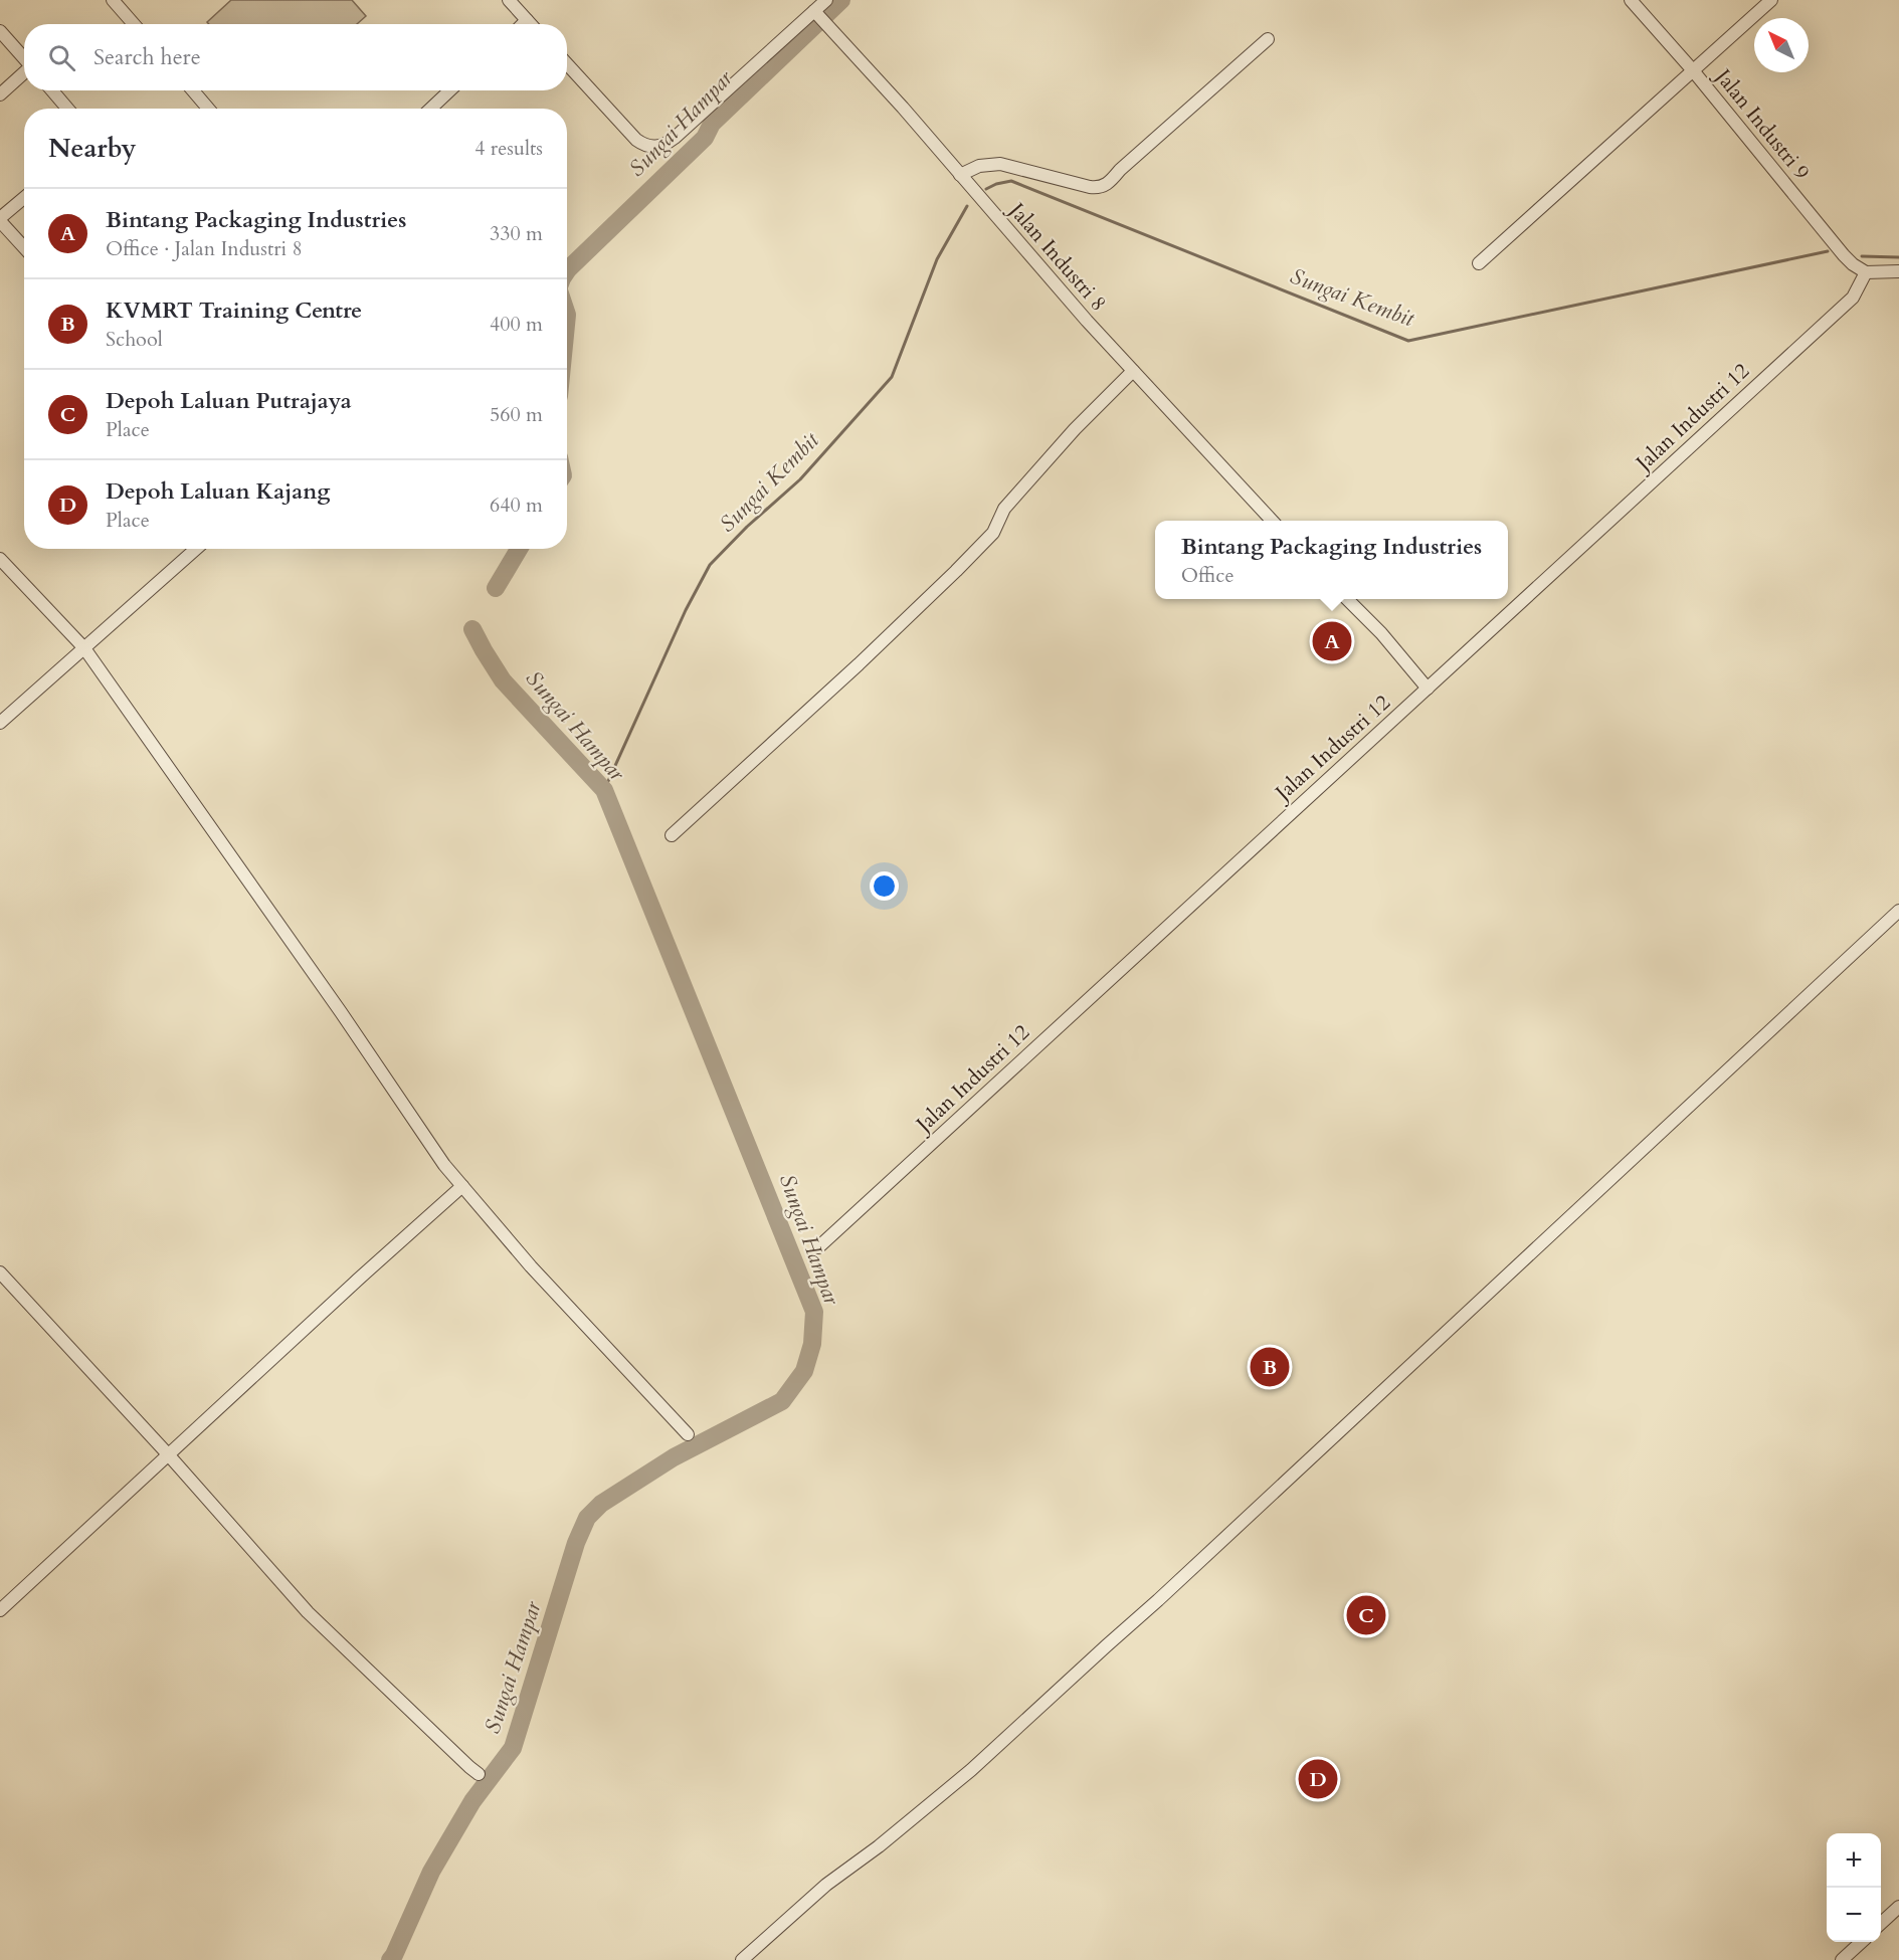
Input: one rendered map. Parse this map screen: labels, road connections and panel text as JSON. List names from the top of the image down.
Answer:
{
  "streets": {
    "street": ["Jalan Industri 9", "Jalan Industri 8", "Jalan Industri 12"]
  },
  "crossings": [
    ["Jalan Industri 9", "Jalan Industri 12"]
  ],
  "water": ["Sungai Hampar", "Sungai Kembit"],
  "north": "top left",
  "page": {
    "search": "Search here",
    "heading": ["Nearby", "4 results"],
    "list": [
      {
        "mark": "A",
        "name": "Bintang Packaging Industries",
        "note": "Office · Jalan Industri 8",
        "value": "330 m"
      },
      {
        "mark": "B",
        "name": "KVMRT Training Centre",
        "note": "School",
        "value": "400 m"
      },
      {
        "mark": "C",
        "name": "Depoh Laluan Putrajaya",
        "note": "Place",
        "value": "560 m"
      },
      {
        "mark": "D",
        "name": "Depoh Laluan Kajang",
        "note": "Place",
        "value": "640 m"
      }
    ],
    "popup": ["Bintang Packaging Industries", "Office"],
    "pins": [
      "A",
      "B",
      "C",
      "D"
    ],
    "map_buttons": ["+", "−"]
  }
}
